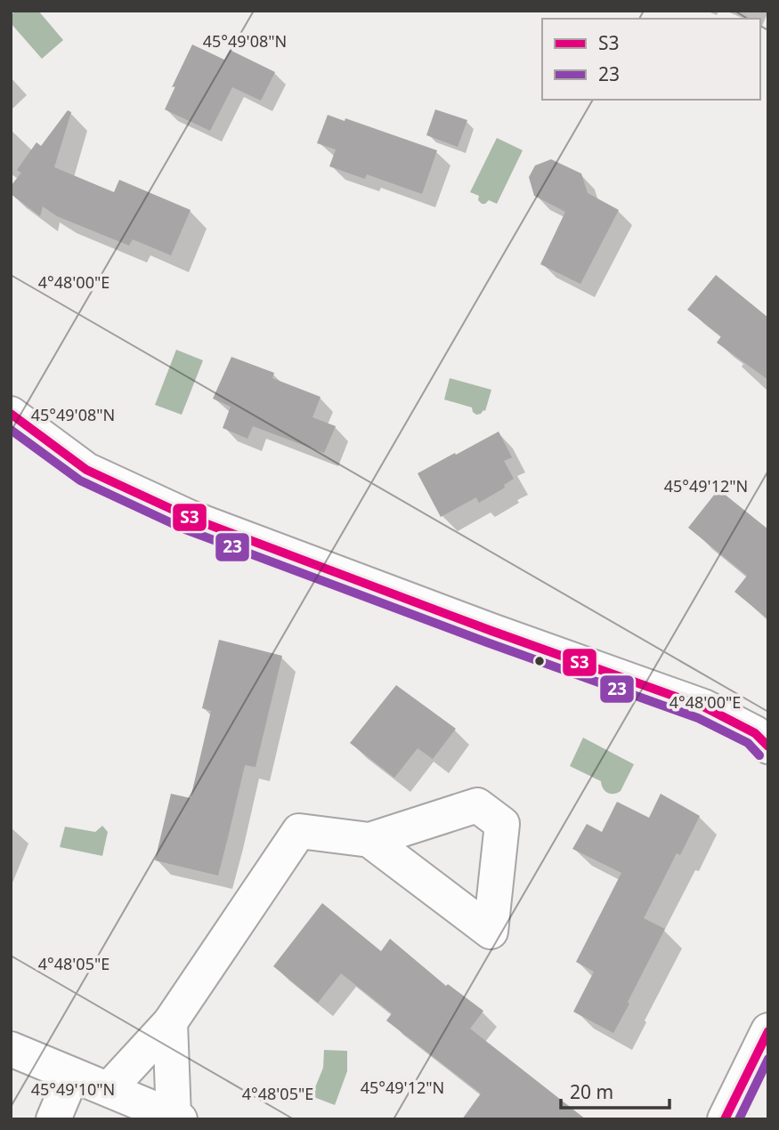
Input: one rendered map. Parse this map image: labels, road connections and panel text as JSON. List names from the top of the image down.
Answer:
{
  "lines": ["transit line S3", "transit line 23"],
  "legend": ["S3", "23"],
  "scale_bar": "20 m",
  "coordinates": [
    "45°49'08\"N",
    "4°48'00\"E",
    "45°49'12\"N",
    "4°48'05\"E",
    "45°49'10\"N"
  ]
}
